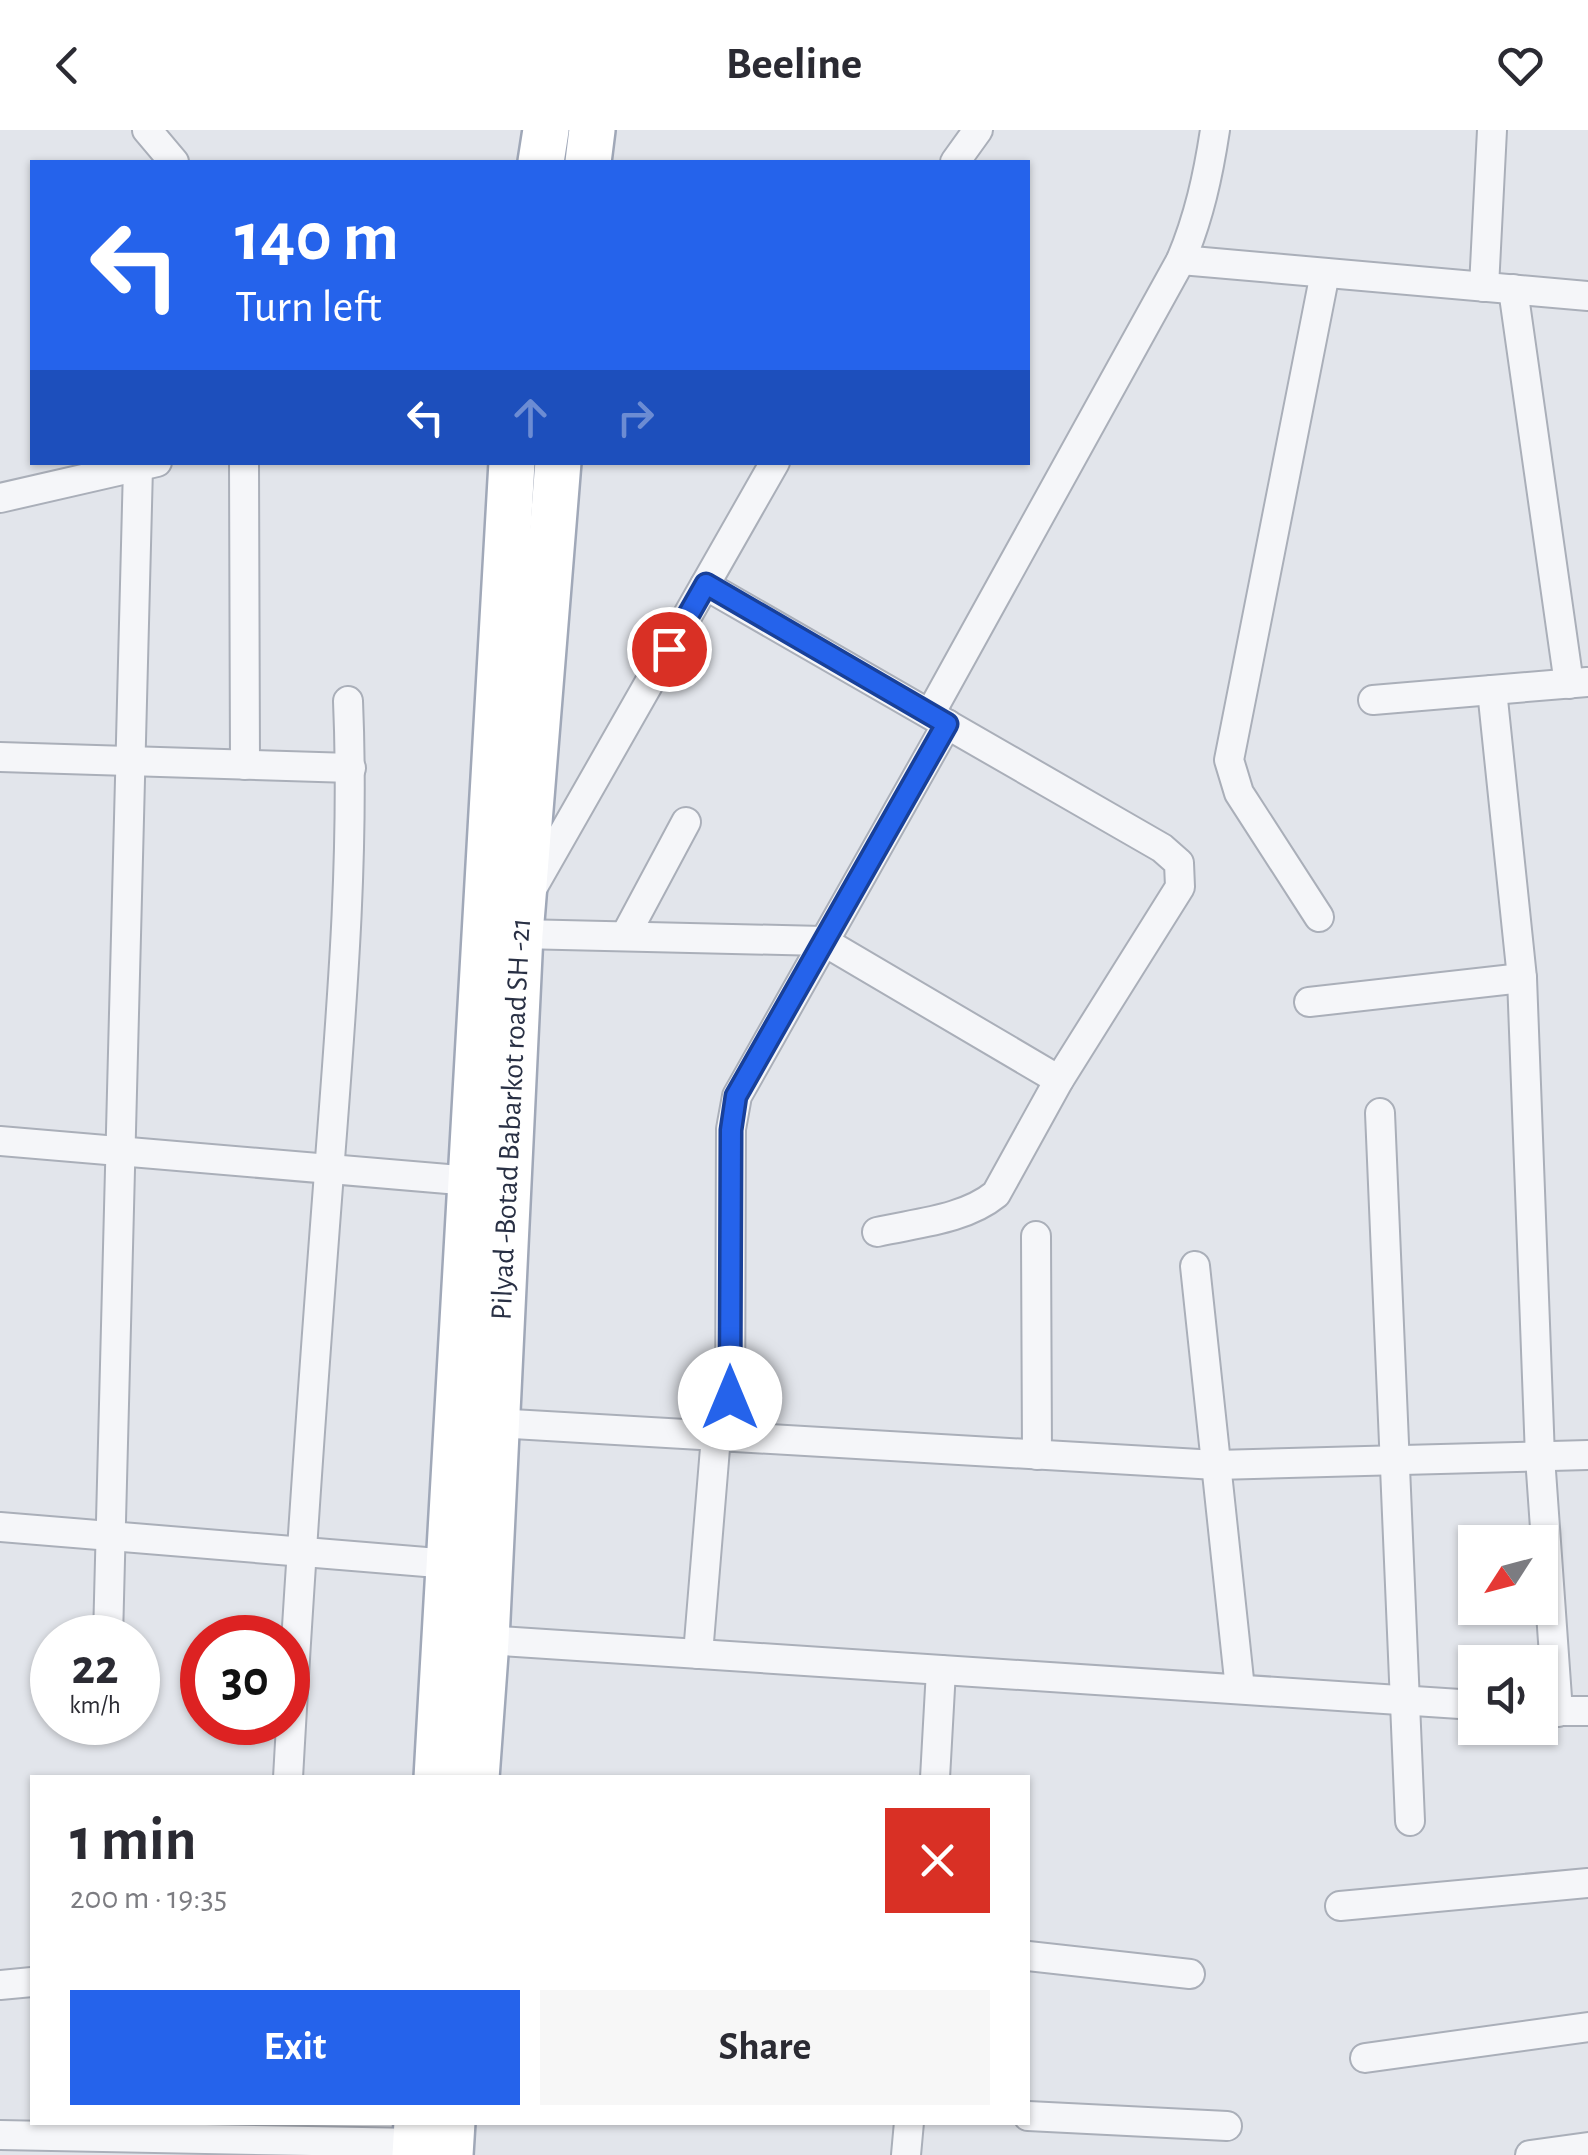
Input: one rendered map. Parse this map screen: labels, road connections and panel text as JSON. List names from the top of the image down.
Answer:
{
  "streets": {
    "main road": ["Pilyad -Botad Babarkot road SH -21"]
  },
  "north": "bottom left",
  "page": {
    "header": "Beeline",
    "turn": ["140 m", "Turn left"],
    "speed": "22 km/h",
    "limit": "30",
    "heading": ["1 min", "200 m · 19:35"],
    "buttons": ["Exit", "Share"]
  }
}
